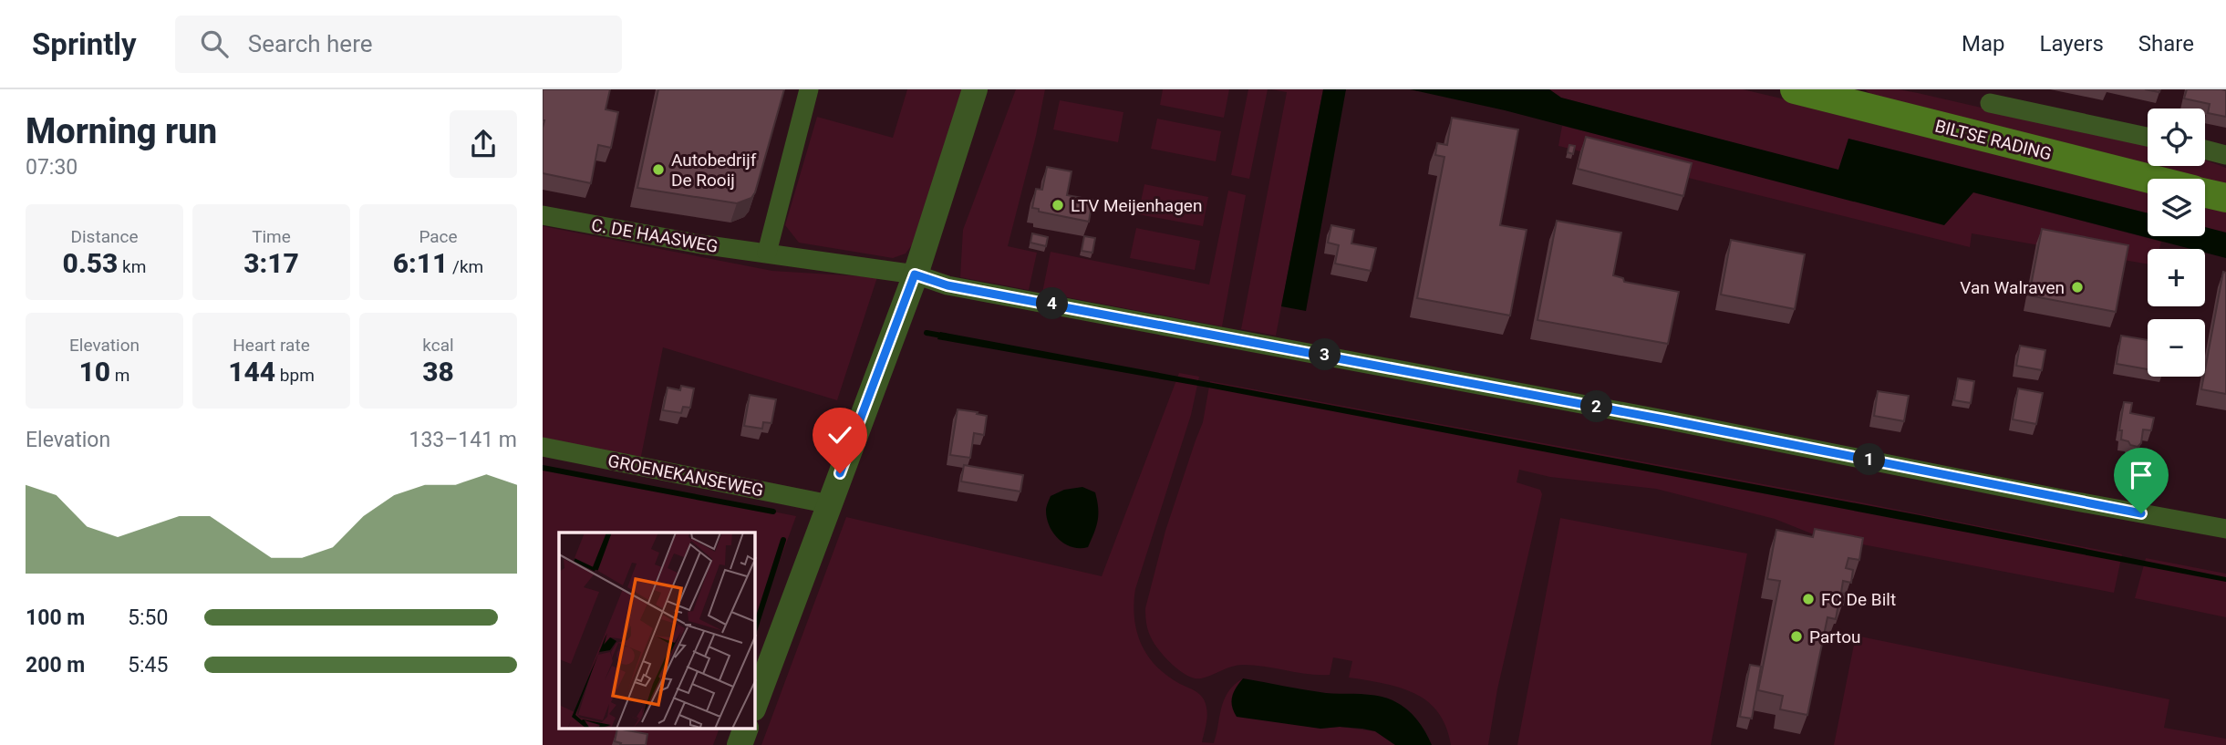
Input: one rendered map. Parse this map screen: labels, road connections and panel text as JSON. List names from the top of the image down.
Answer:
{
  "streets": {
    "main road": ["BILTSE RADING"],
    "street": ["C. DE HAASWEG", "GROENEKANSEWEG"]
  },
  "places": [
    "Autobedrijf De Rooij",
    "LTV Meijenhagen",
    "Van Walraven",
    "FC De Bilt",
    "Partou"
  ],
  "page": {
    "header": "Sprintly",
    "search": "Search here",
    "nav": ["Map", "Layers", "Share"],
    "heading": ["Morning run", "07:30"],
    "map_buttons": ["+", "−"],
    "stats": [
      ["Distance", "0.53 km"],
      ["Time", "3:17"],
      ["Pace", "6:11 /km"],
      ["Elevation", "10 m"],
      ["Heart rate", "144 bpm"],
      ["kcal", "38"]
    ],
    "pins": [
      "4",
      "3",
      "2",
      "1"
    ],
    "chart": ["Elevation", "133–141 m"],
    "list": [
      {
        "name": "100 m",
        "note": "5:50"
      },
      {
        "name": "200 m",
        "note": "5:45"
      }
    ]
  }
}
